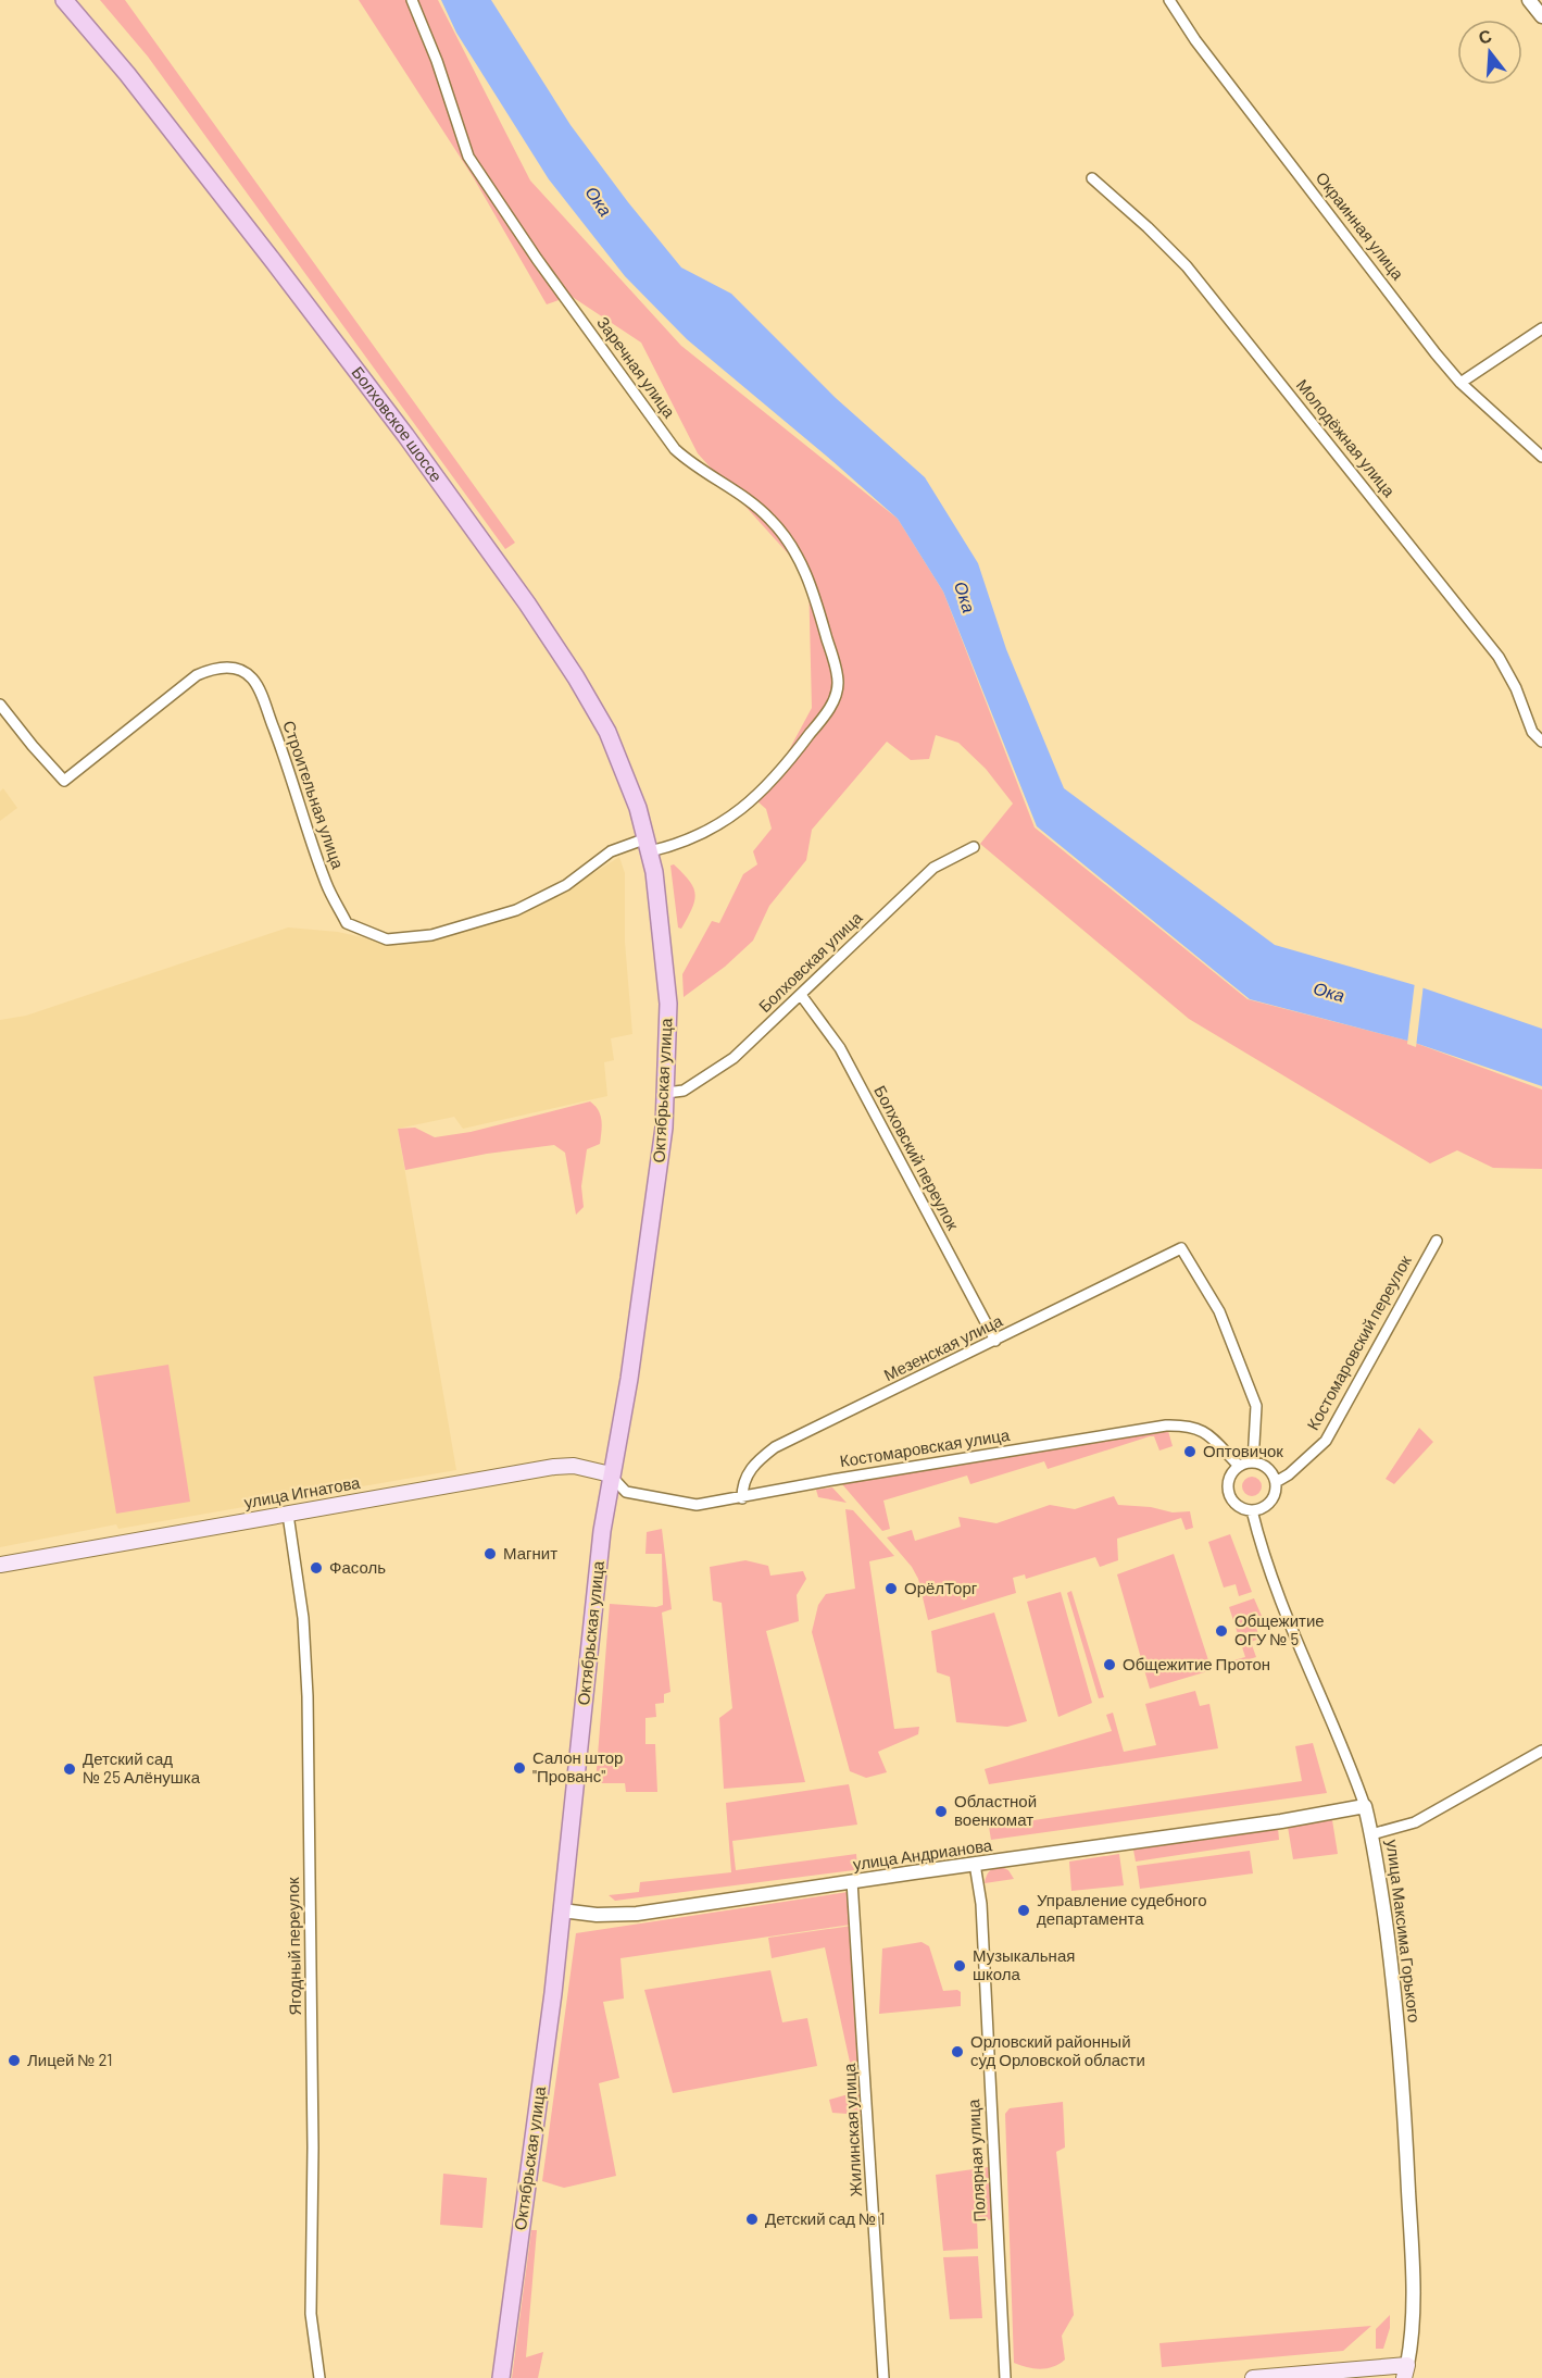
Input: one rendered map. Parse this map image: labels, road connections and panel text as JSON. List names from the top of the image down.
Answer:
{
  "streets": {
    "main road": ["Болховское шоссе", "Октябрьская улица", "улица Игнатова"],
    "street": [
      "Окраинная улица",
      "Заречная улица",
      "Молодёжная улица",
      "Строительная улица",
      "Болховская улица",
      "Болховский переулок",
      "Костомаровский переулок",
      "Мезенская улица",
      "Костомаровская улица",
      "улица Андрианова",
      "улица Максима Горького",
      "Ягодный переулок",
      "Жилинская улица",
      "Полярная улица"
    ]
  },
  "crossings": [
    ["Заречная улица", "Болховское шоссе"],
    ["Заречная улица", "Строительная улица"],
    ["Болховское шоссе", "Строительная улица"],
    ["Болховское шоссе", "Октябрьская улица"],
    ["Болховская улица", "Октябрьская улица"],
    ["Болховская улица", "Болховский переулок"],
    ["Октябрьская улица", "Костомаровская улица"],
    ["Октябрьская улица", "улица Игнатова"],
    ["Октябрьская улица", "улица Андрианова"],
    ["Болховский переулок", "Мезенская улица"],
    ["Костомаровский переулок", "Мезенская улица"],
    ["Костомаровский переулок", "Костомаровская улица"],
    ["Костомаровский переулок", "улица Максима Горького"],
    ["Мезенская улица", "Костомаровская улица"],
    ["Мезенская улица", "улица Максима Горького"],
    ["Костомаровская улица", "улица Игнатова"],
    ["Костомаровская улица", "улица Максима Горького"],
    ["улица Игнатова", "Ягодный переулок"],
    ["улица Андрианова", "улица Максима Горького"],
    ["улица Андрианова", "Жилинская улица"],
    ["улица Андрианова", "Полярная улица"]
  ],
  "water": ["Ока"],
  "places": [
    "Оптовичок",
    "Магнит",
    "Фасоль",
    "ОрёлТорг",
    "Общежитие ОГУ № 5",
    "Общежитие Протон",
    "Салон штор \"Прованс\"",
    "Детский сад № 25 Алёнушка",
    "Областной военкомат",
    "Управление судебного департамента",
    "Музыкальная школа",
    "Орловский районный суд Орловской области",
    "Лицей № 21",
    "Детский сад № 1"
  ],
  "north": "top"
}
